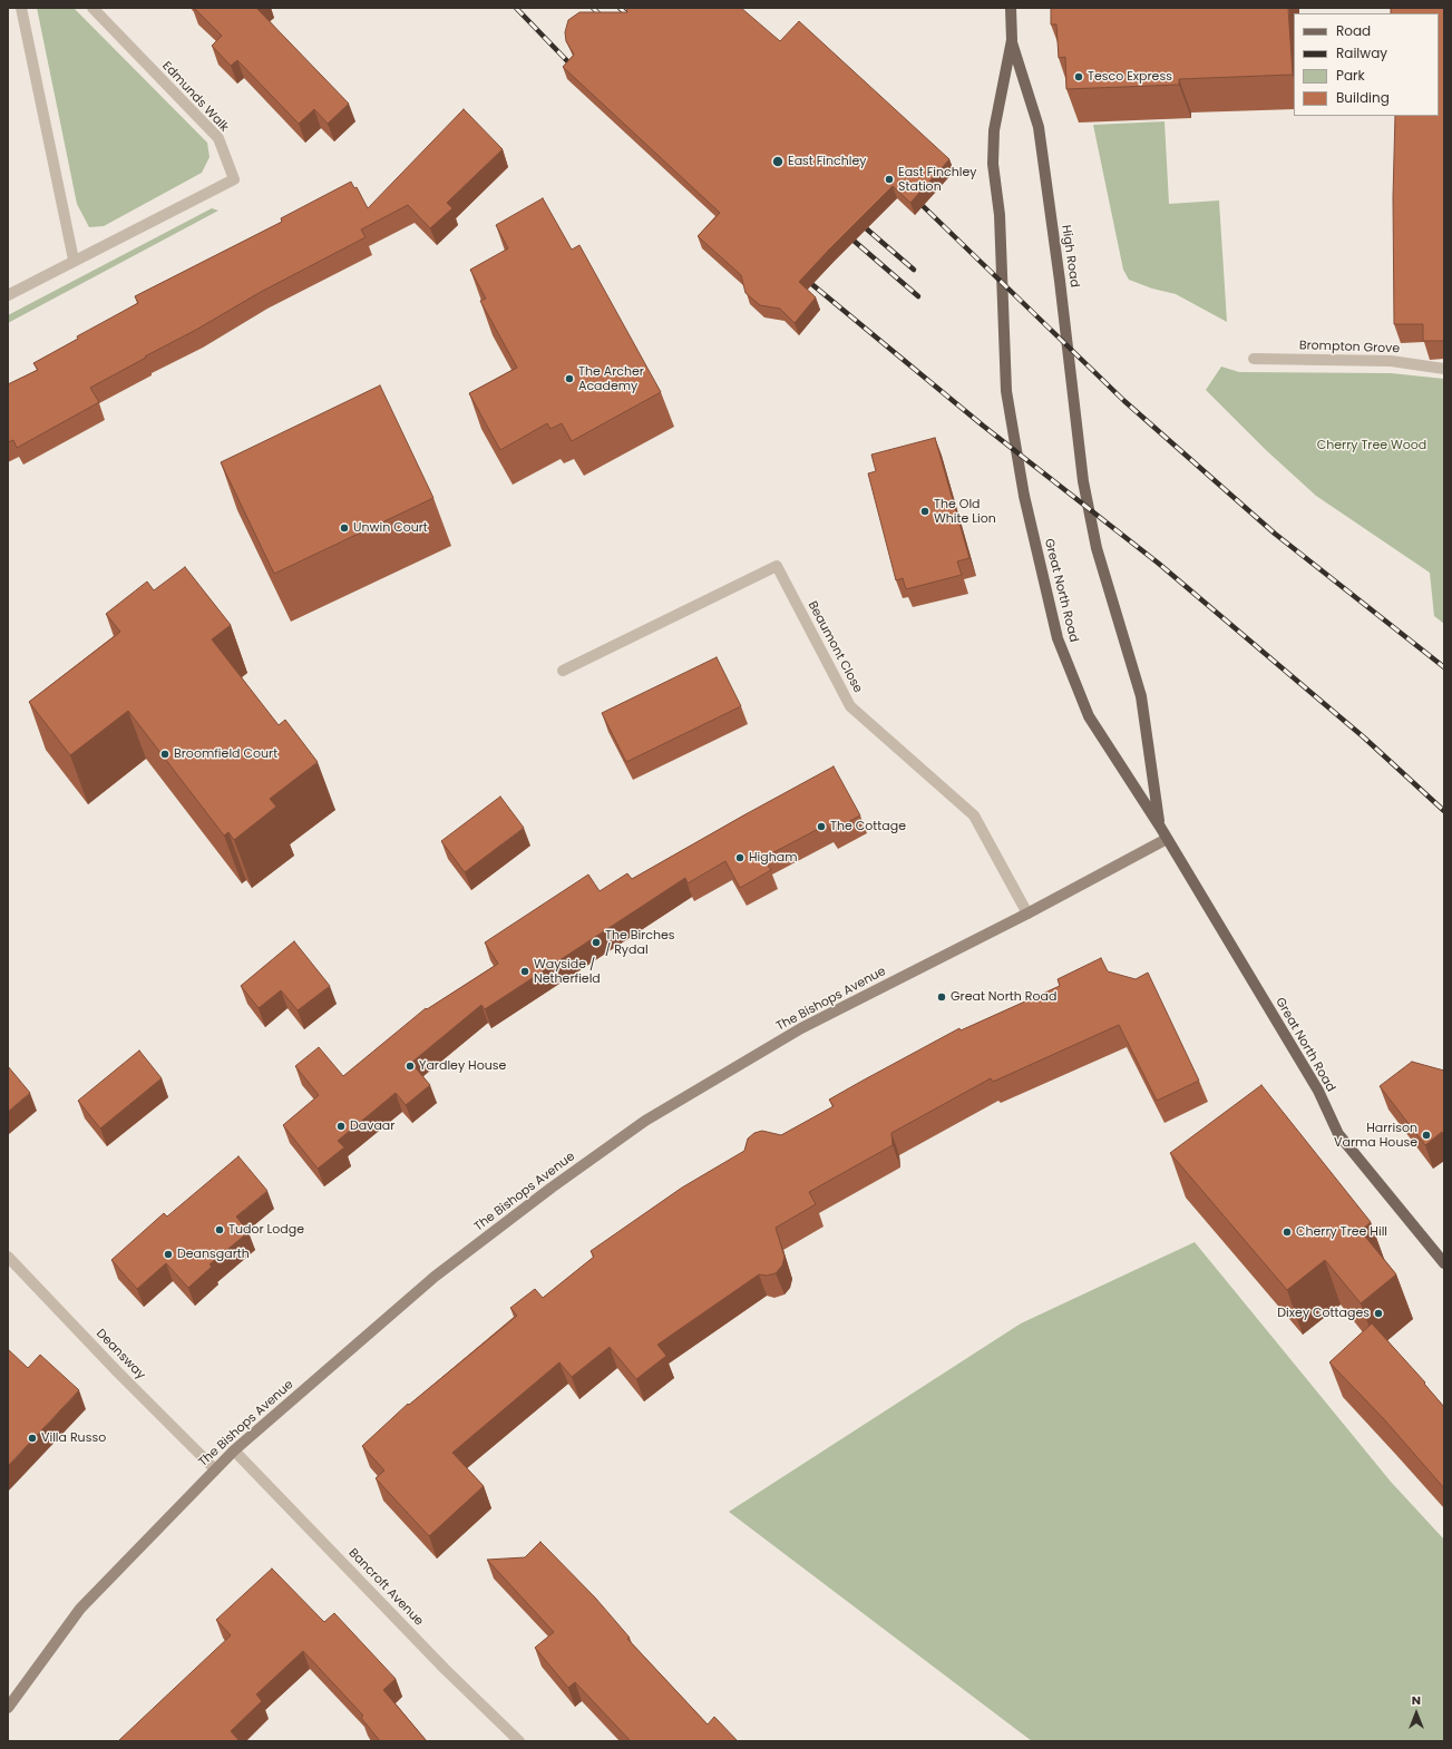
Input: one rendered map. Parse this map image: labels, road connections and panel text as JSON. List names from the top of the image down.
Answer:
{
  "streets": {
    "main road": ["High Road", "Great North Road"],
    "street": [
      "Edmunds Walk",
      "Brompton Grove",
      "Beaumont Close",
      "The Bishops Avenue",
      "Deansway",
      "Bancroft Avenue"
    ]
  },
  "crossings": [
    ["High Road", "Great North Road"],
    ["Great North Road", "The Bishops Avenue"],
    ["Beaumont Close", "The Bishops Avenue"],
    ["The Bishops Avenue", "Deansway"],
    ["The Bishops Avenue", "Bancroft Avenue"]
  ],
  "parks": ["Cherry Tree Wood"],
  "places": [
    "Tesco Express",
    "East Finchley",
    "East Finchley Station",
    "The Archer Academy",
    "The Old White Lion",
    "Unwin Court",
    "Broomfield Court",
    "The Cottage",
    "Higham",
    "The Birches / Rydal",
    "Wayside / Netherfield",
    "Great North Road",
    "Yardley House",
    "Davaar",
    "Harrison Varma House",
    "Tudor Lodge",
    "Cherry Tree Hill",
    "Deansgarth",
    "Dixey Cottages",
    "Villa Russo"
  ],
  "legend": [
    "Road",
    "Railway",
    "Park",
    "Building"
  ],
  "north": "top"
}
